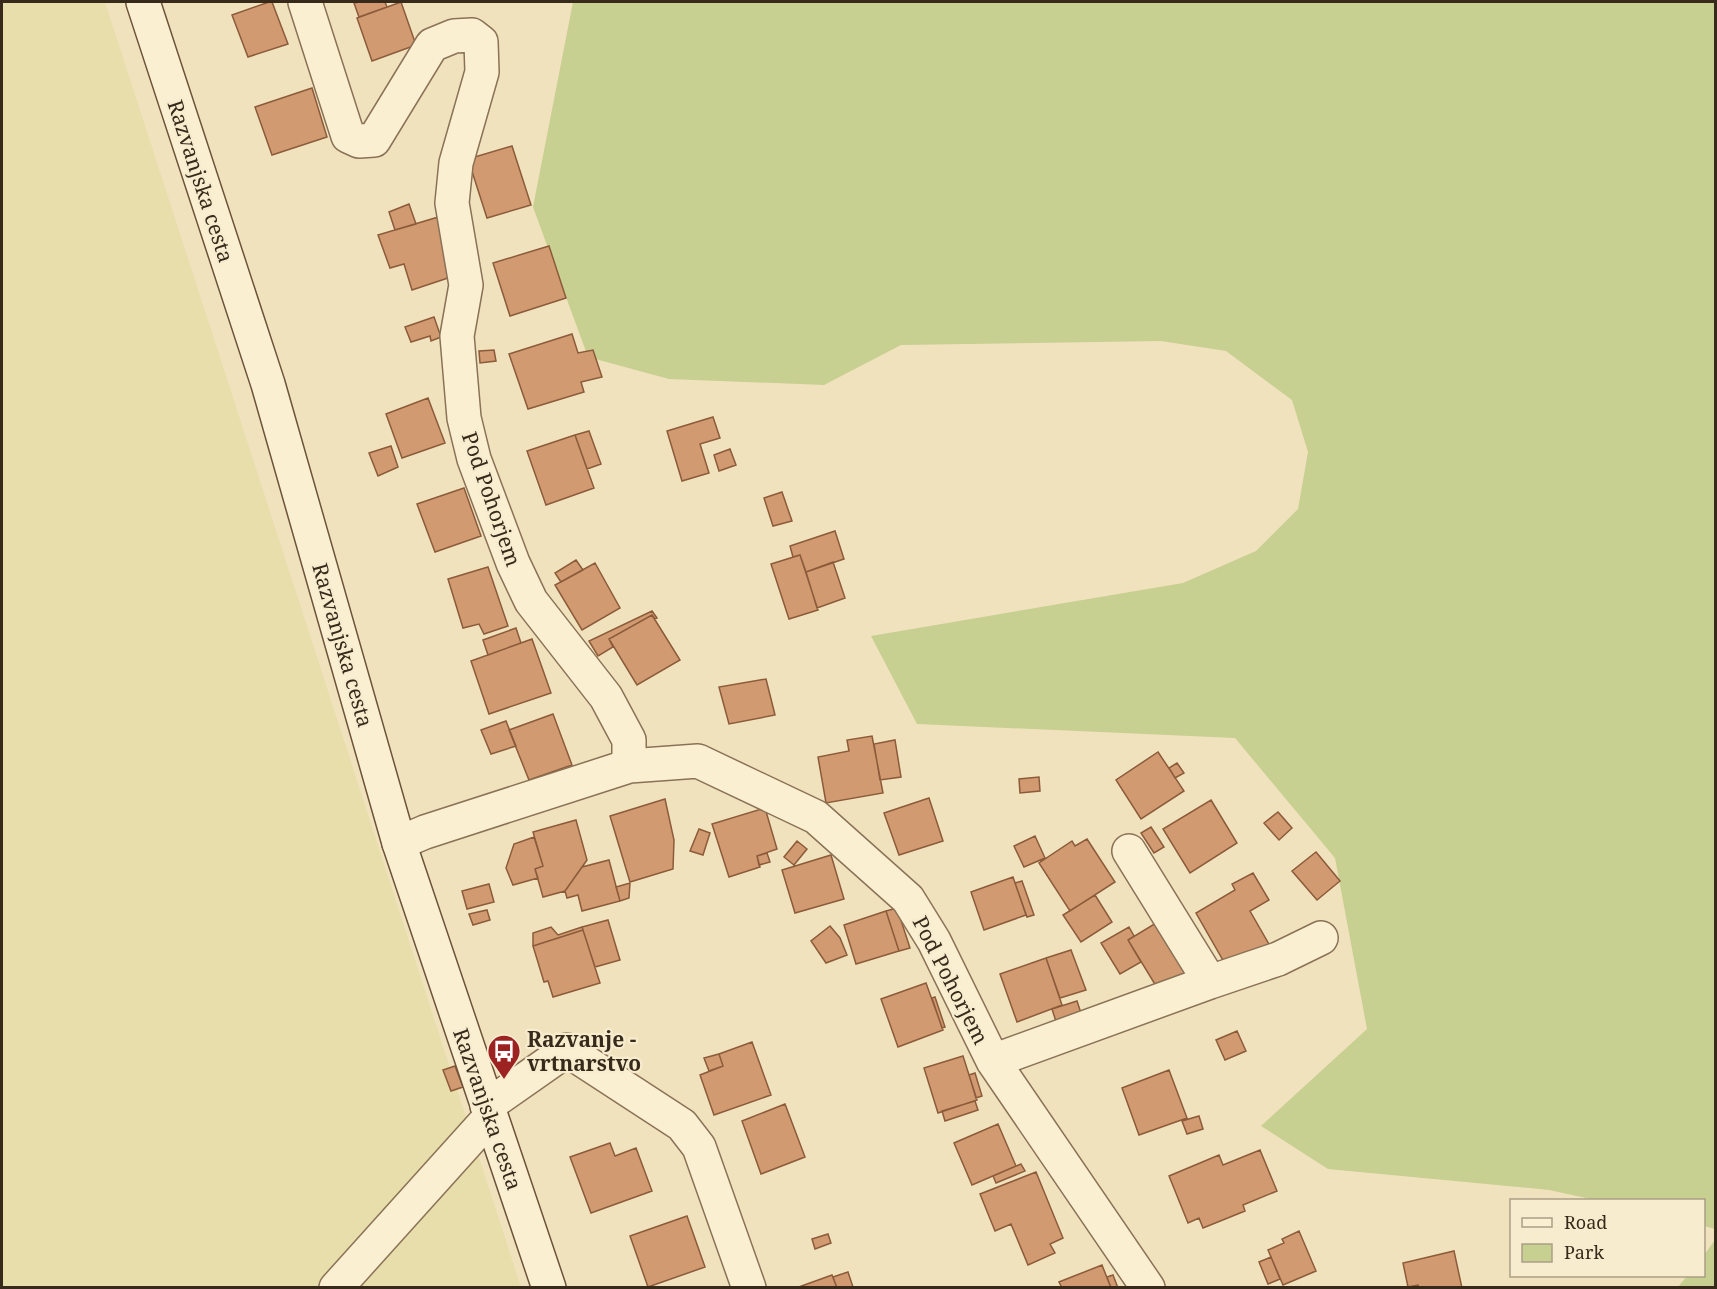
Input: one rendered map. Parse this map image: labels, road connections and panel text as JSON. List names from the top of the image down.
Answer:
{
  "streets": {
    "street": ["Razvanjska cesta", "Pod Pohorjem"]
  },
  "crossings": [
    ["Razvanjska cesta", "Pod Pohorjem"]
  ],
  "places": {
    "bus stop": ["Razvanje - vrtnarstvo"]
  },
  "legend": ["Road", "Park"]
}
